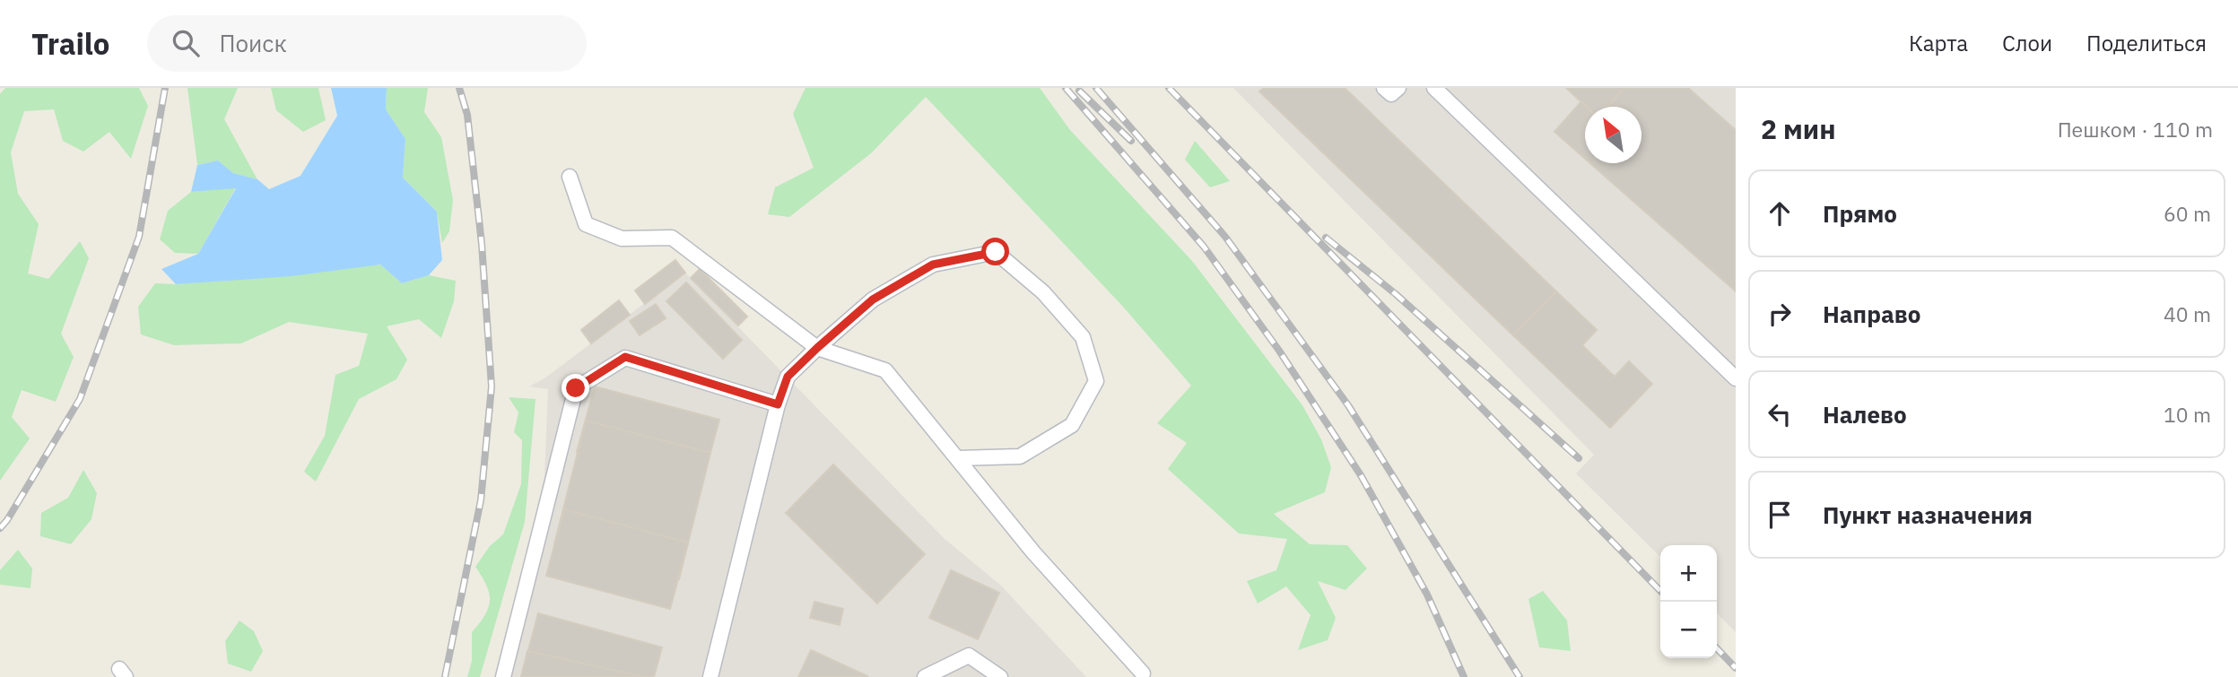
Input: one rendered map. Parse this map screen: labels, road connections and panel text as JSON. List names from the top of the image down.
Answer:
{
  "north": "top left",
  "page": {
    "header": "Trailo",
    "search": "Поиск",
    "nav": ["Карта", "Слои", "Поделиться"],
    "heading": ["2 мин", "Пешком · 110 m"],
    "list": [
      ["Прямо", "60 m"],
      ["Направо", "40 m"],
      ["Налево", "10 m"],
      "Пункт назначения"
    ],
    "map_buttons": ["+", "−"]
  }
}
